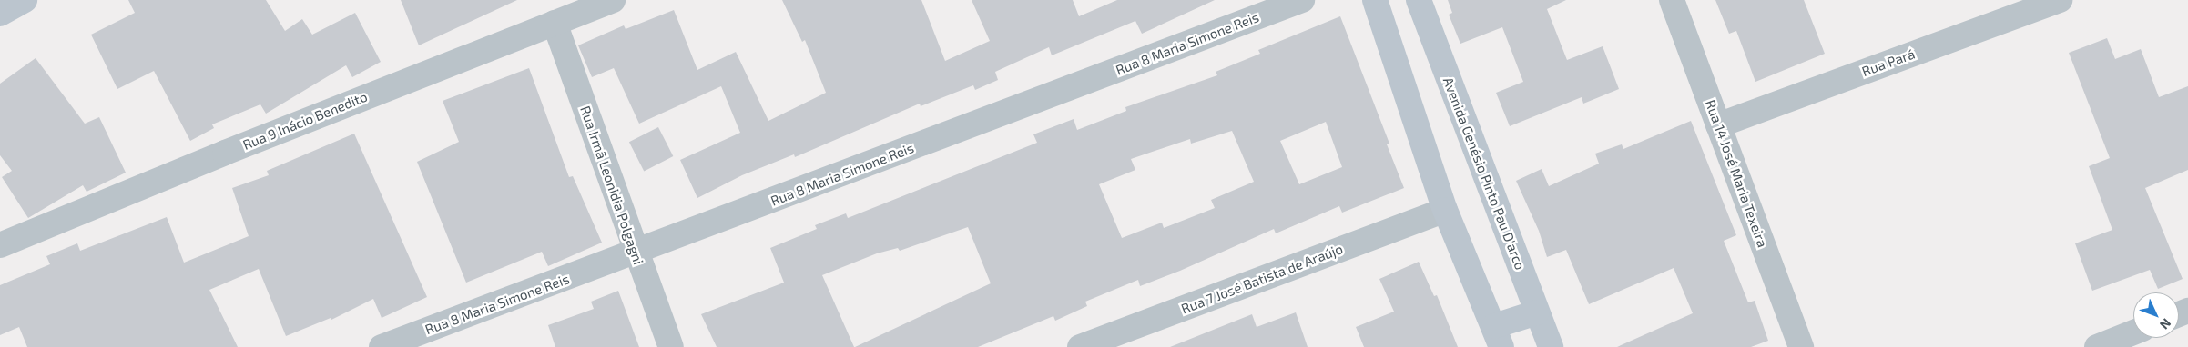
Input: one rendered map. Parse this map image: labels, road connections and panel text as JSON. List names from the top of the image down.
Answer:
{
  "streets": {
    "street": [
      "Rua 8 Maria Simone Reis",
      "Rua Pará",
      "Rua 9 Inácio Benedito",
      "Avenida Genésio Pinto Pau D'arco",
      "Rua 14 José Maria Texeira",
      "Rua Irmã Leonidia Polgagni",
      "Rua 7 José Batista de Araújo"
    ]
  },
  "crossings": [
    ["Rua 8 Maria Simone Reis", "Rua Irmã Leonidia Polgagni"],
    ["Rua Pará", "Rua 14 José Maria Texeira"],
    ["Rua 9 Inácio Benedito", "Rua Irmã Leonidia Polgagni"]
  ],
  "north": "bottom right"
}
